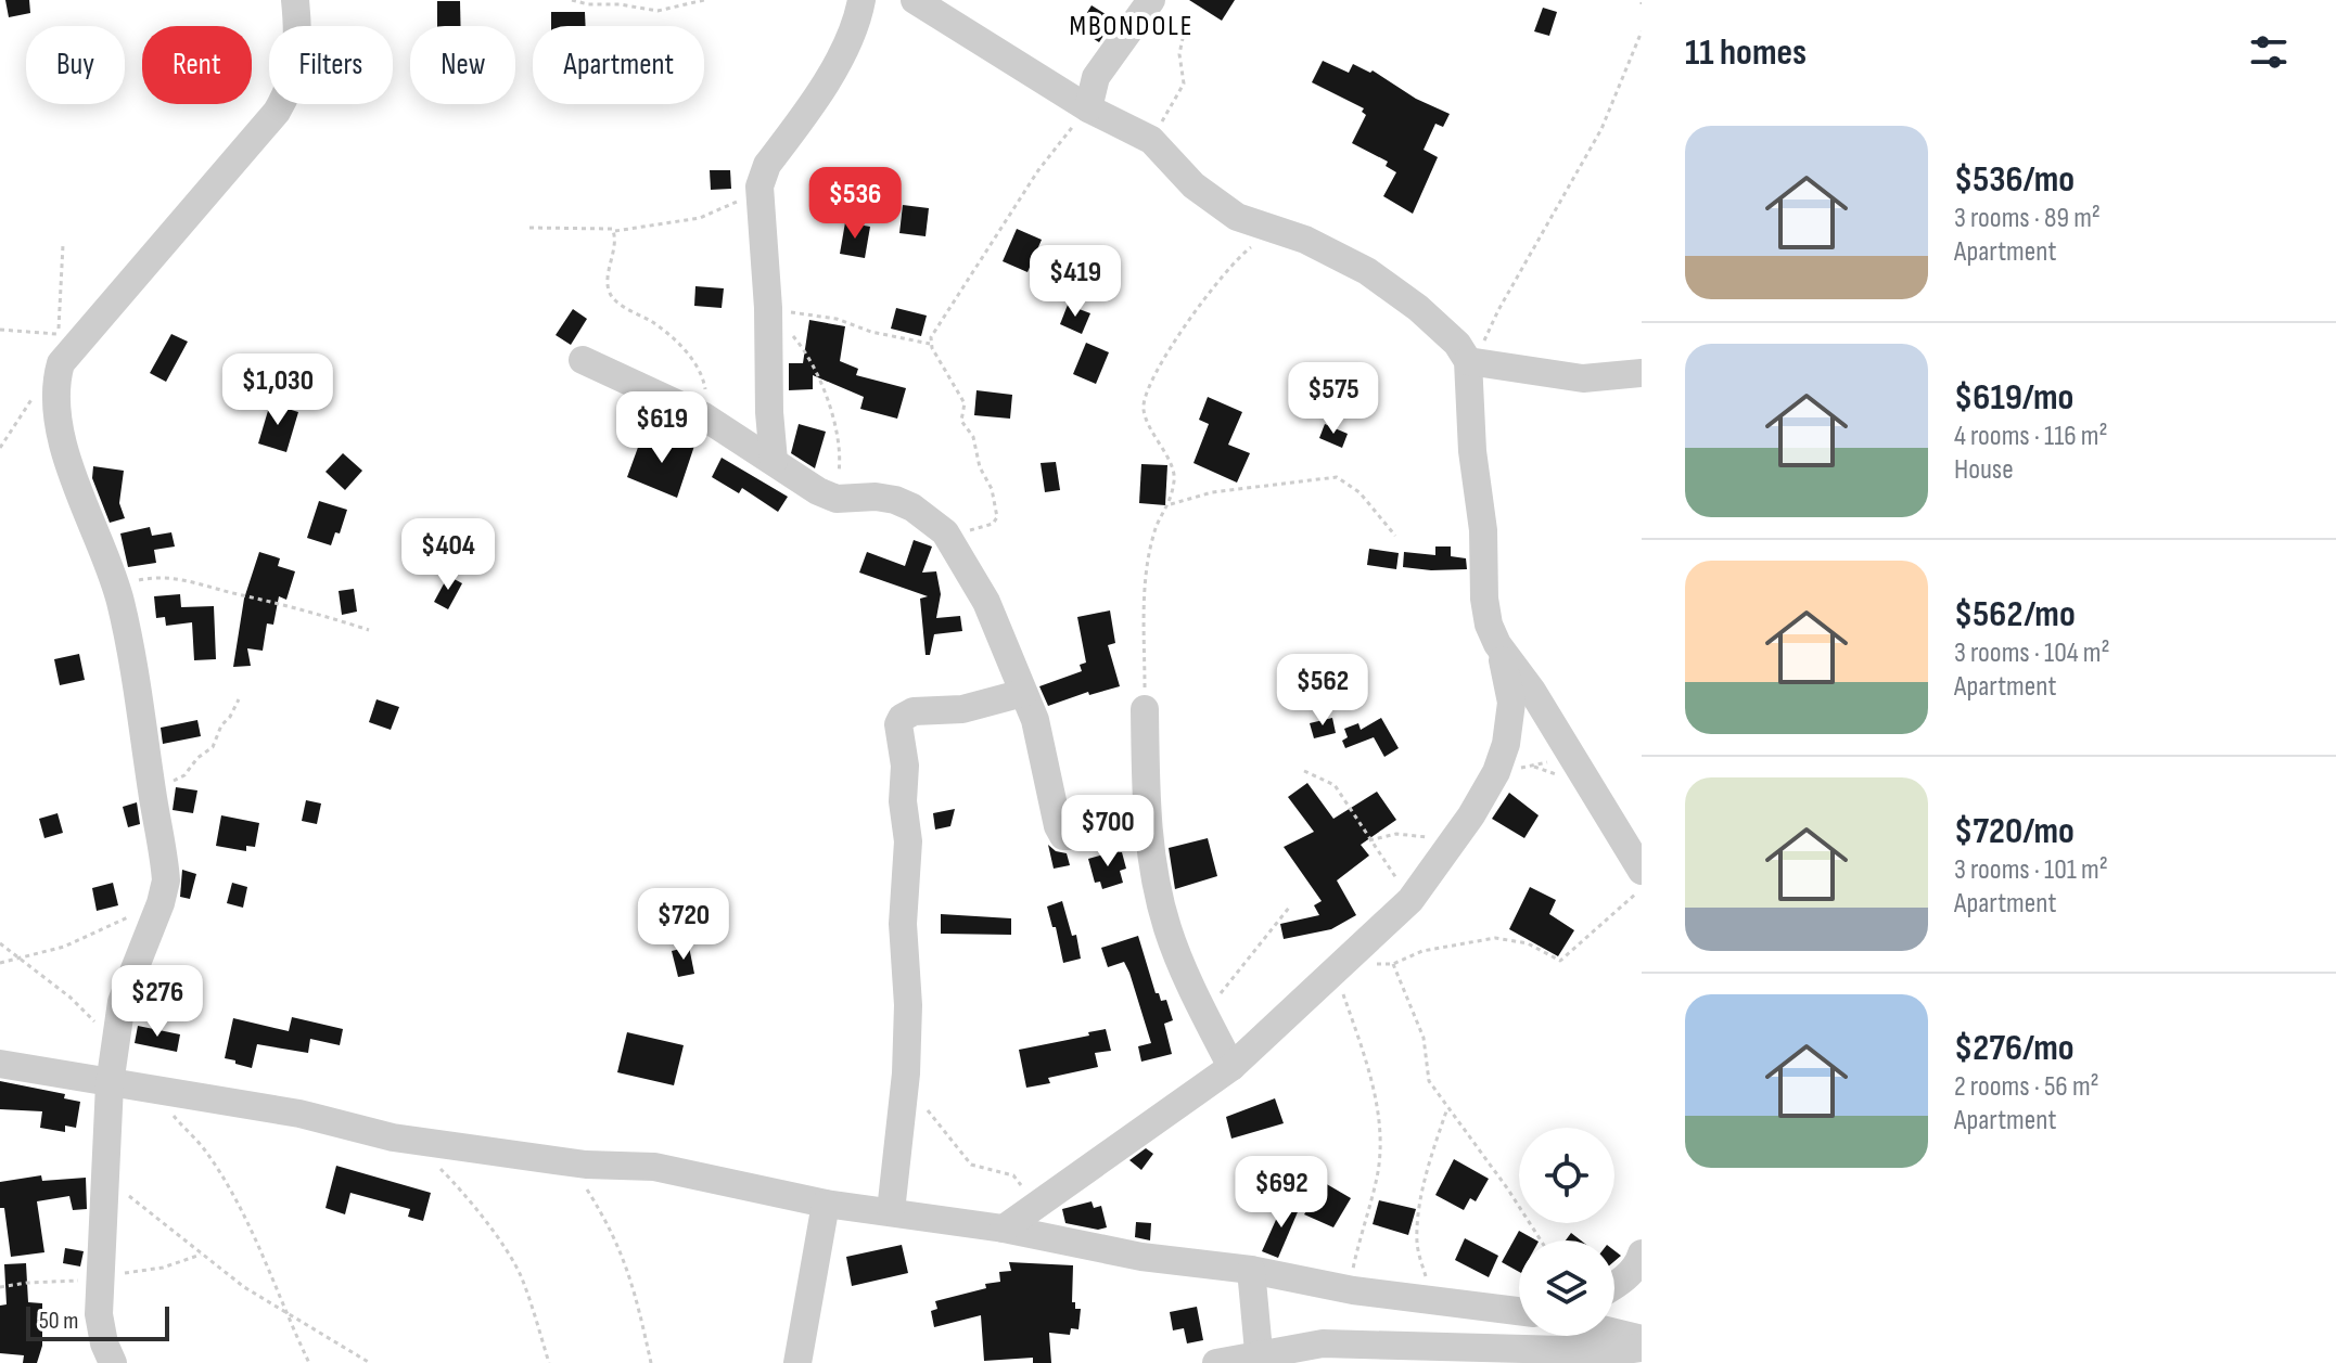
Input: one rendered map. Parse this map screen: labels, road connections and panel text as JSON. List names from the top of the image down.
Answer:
{
  "districts": ["MBONDOLE"],
  "scale_bar": "50 m",
  "page": {
    "heading": "11 homes",
    "chip": [
      "Buy",
      "Rent",
      "Filters",
      "New",
      "Apartment"
    ],
    "list": [
      {
        "name": "$536/mo",
        "note": "3 rooms · 89 m² · Apartment"
      },
      {
        "name": "$619/mo",
        "note": "4 rooms · 116 m² · House"
      },
      {
        "name": "$562/mo",
        "note": "3 rooms · 104 m² · Apartment"
      },
      {
        "name": "$720/mo",
        "note": "3 rooms · 101 m² · Apartment"
      },
      {
        "name": "$276/mo",
        "note": "2 rooms · 56 m² · Apartment"
      }
    ],
    "price": [
      "$536",
      "$419",
      "$1,030",
      "$575",
      "$619",
      "$404",
      "$562",
      "$700",
      "$720",
      "$276",
      "$692"
    ],
    "scale": "50 m"
  }
}
